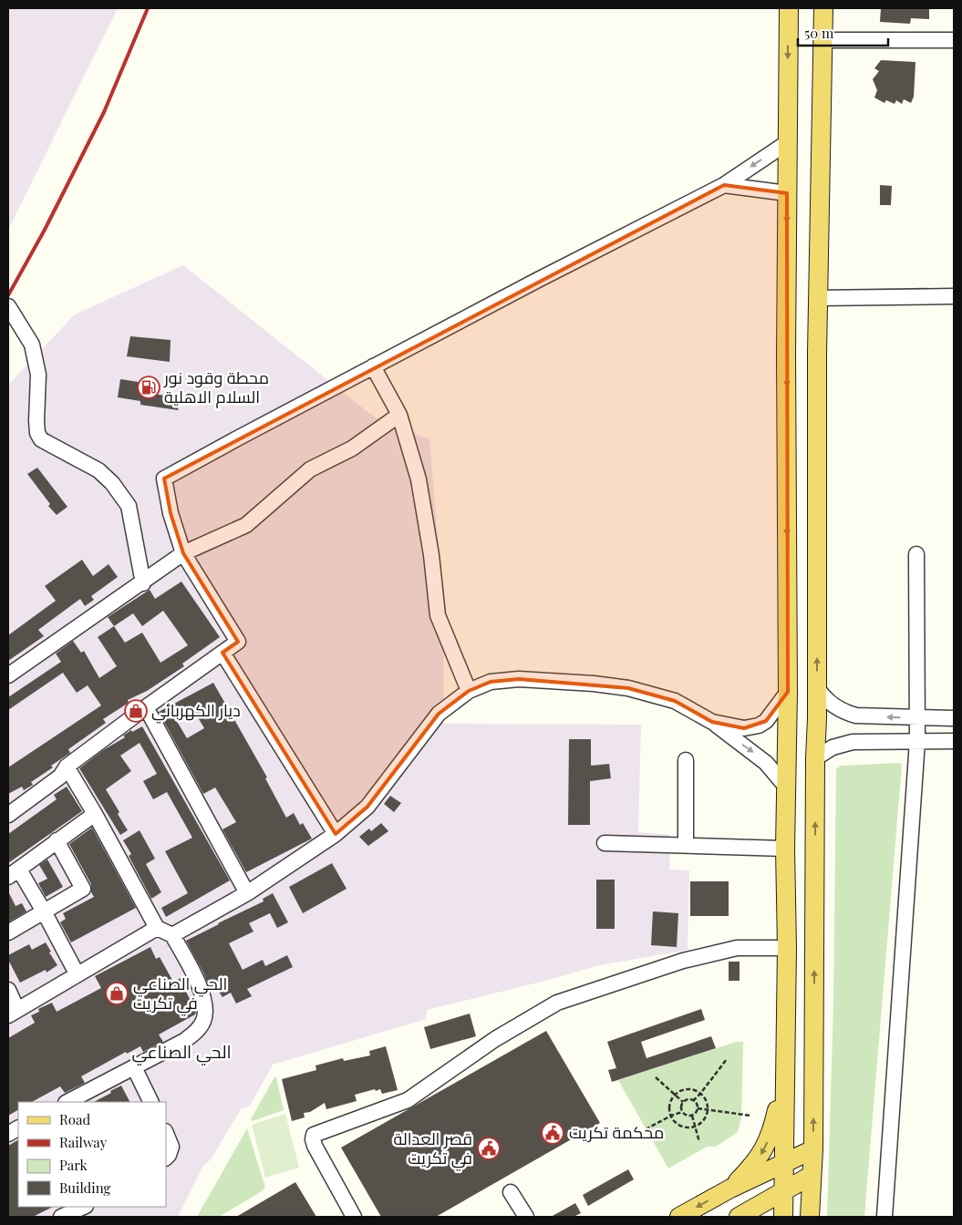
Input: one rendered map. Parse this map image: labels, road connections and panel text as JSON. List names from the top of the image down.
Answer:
{
  "districts": ["الحي الصناعي"],
  "places": {
    "fuel station": ["محطة وقود نور السلام الاهلية"],
    "shop": ["ديار الكهربائي", "الحي الصناعي في تكريت"],
    "public building": ["محكمة تكريت", "قصر العدالة في تكريت"]
  },
  "legend": [
    "Road",
    "Railway",
    "Park",
    "Building"
  ],
  "scale_bar": "50 m"
}
